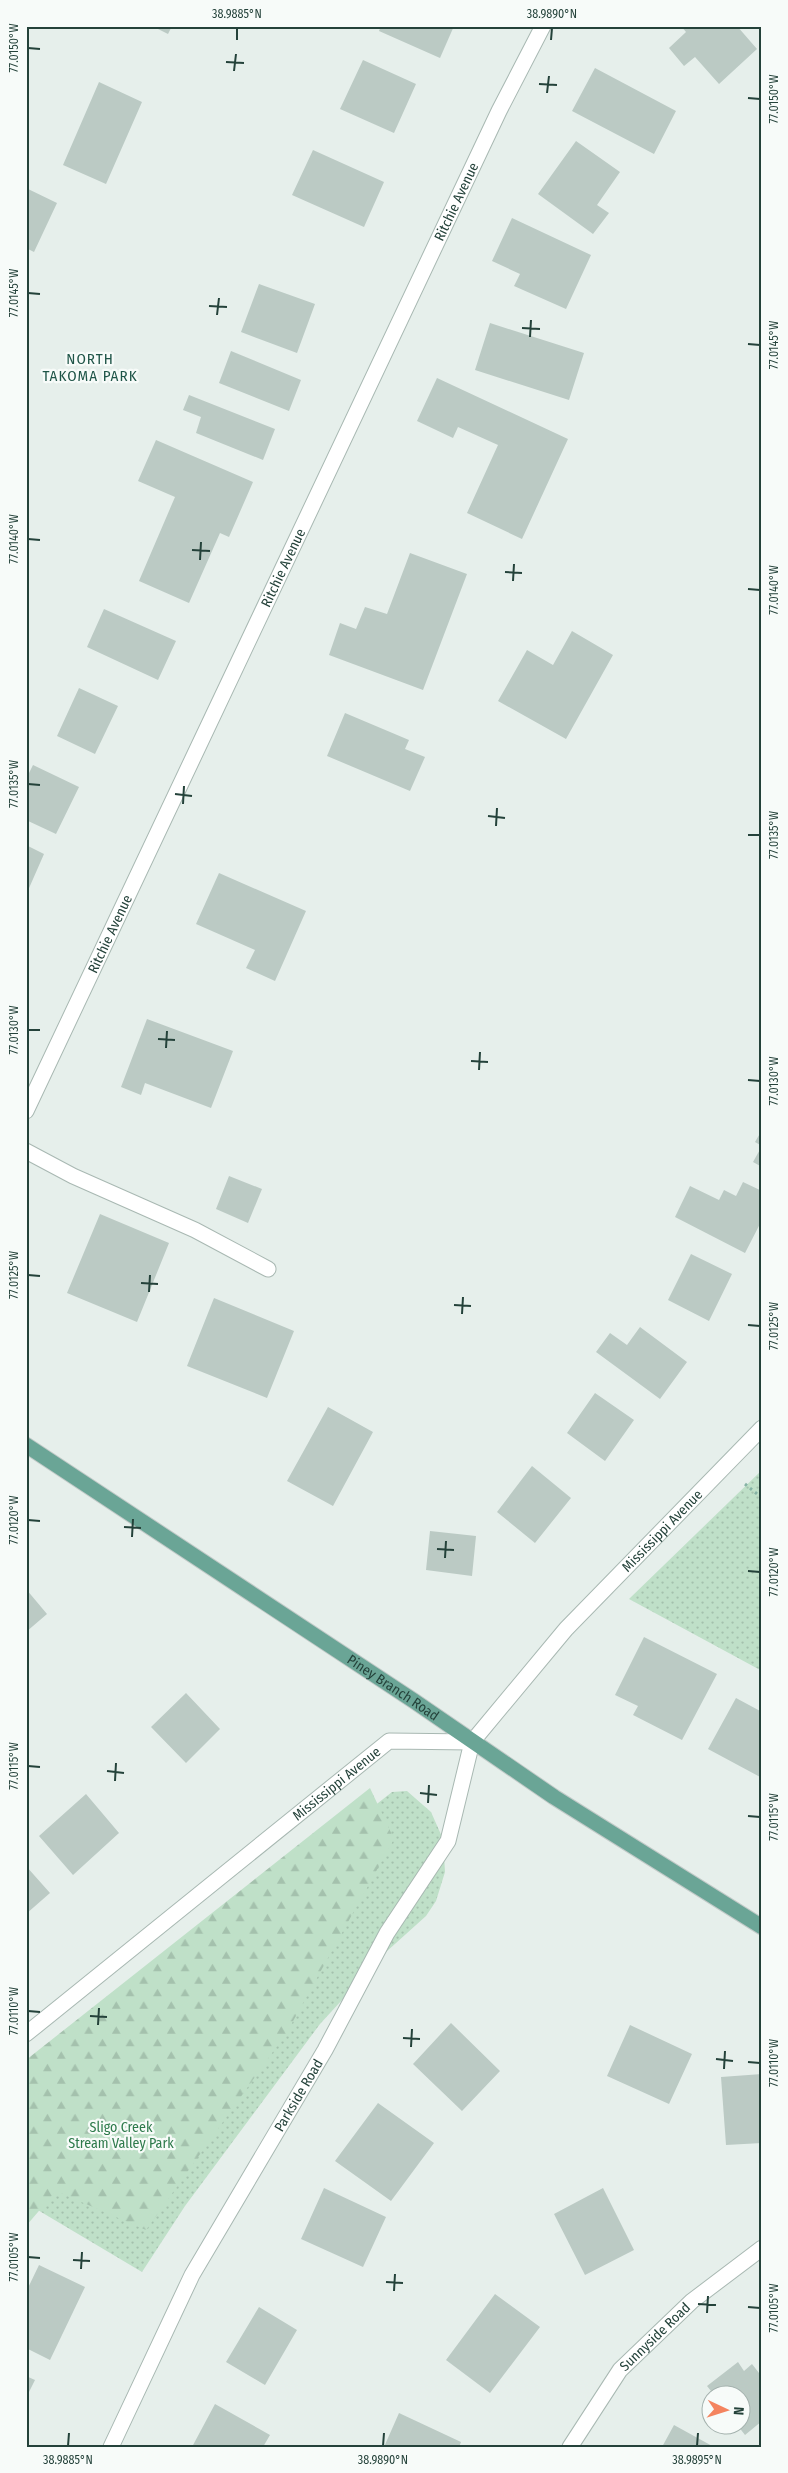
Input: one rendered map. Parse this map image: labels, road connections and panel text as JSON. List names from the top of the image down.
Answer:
{
  "streets": {
    "main road": ["Piney Branch Road"],
    "street": [
      "Ritchie Avenue",
      "Mississippi Avenue",
      "Parkside Road",
      "Sunnyside Road"
    ]
  },
  "crossings": [
    ["Mississippi Avenue", "Piney Branch Road"],
    ["Mississippi Avenue", "Parkside Road"],
    ["Piney Branch Road", "Parkside Road"]
  ],
  "districts": ["NORTH TAKOMA PARK"],
  "parks": ["Sligo Creek Stream Valley Park"],
  "north": "right",
  "coordinates": [
    "38.9885°N",
    "38.9890°N",
    "77.0150°W",
    "77.0145°W",
    "77.0140°W",
    "77.0135°W",
    "77.0130°W",
    "77.0125°W",
    "77.0120°W",
    "77.0115°W",
    "77.0110°W",
    "77.0105°W",
    "38.9895°N"
  ]
}
